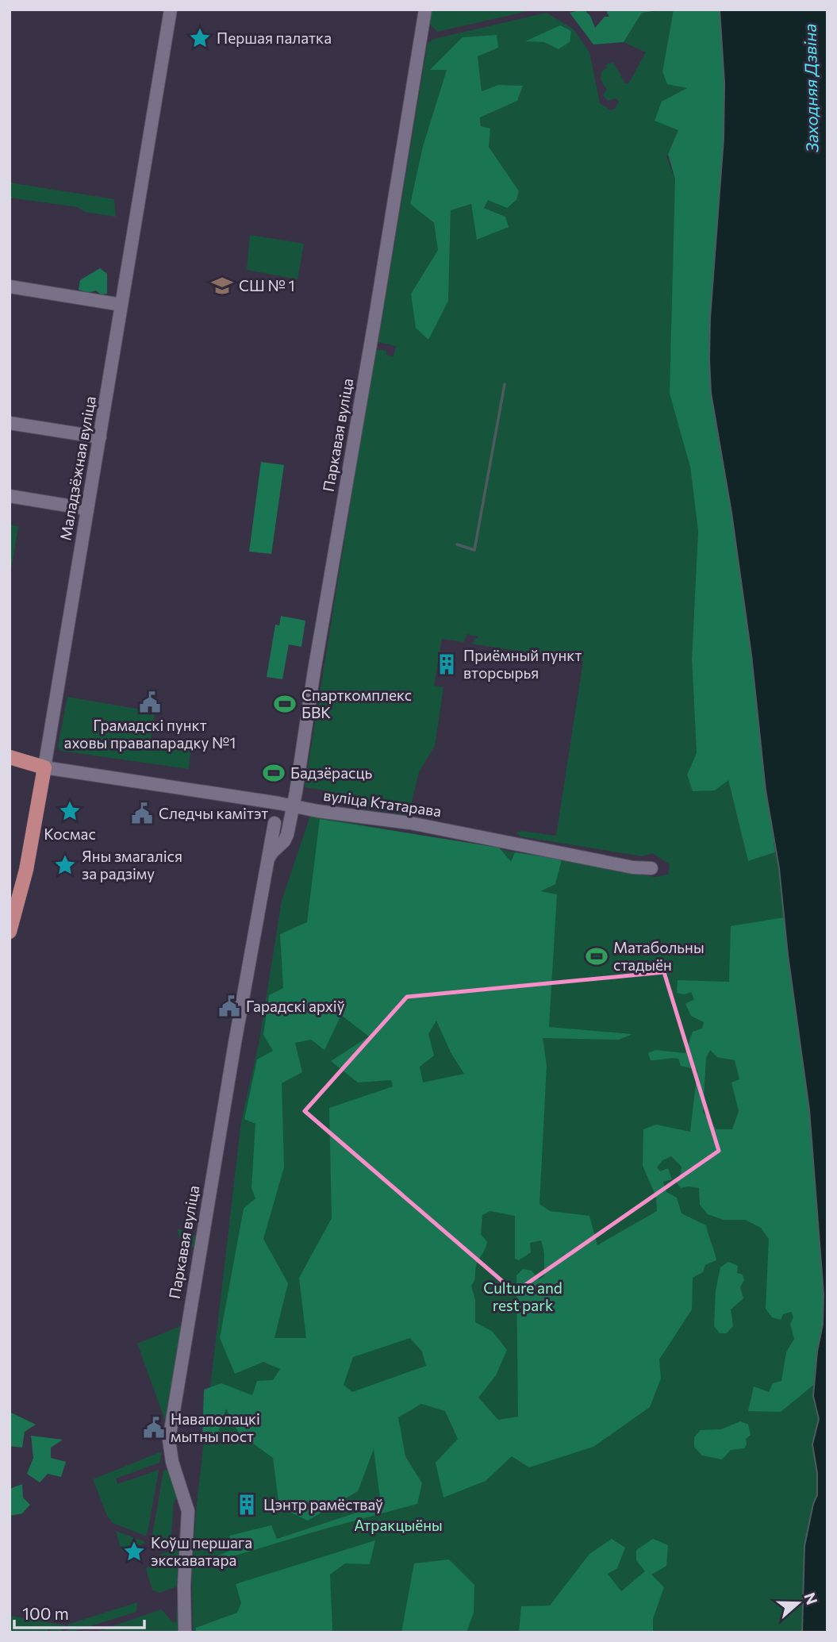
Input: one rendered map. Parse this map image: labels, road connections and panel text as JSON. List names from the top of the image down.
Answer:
{
  "streets": {
    "main road": ["Маладзёжная вуліца", "вуліца Ктатарава"],
    "street": ["Паркавая вуліца"]
  },
  "crossings": [
    ["Паркавая вуліца", "вуліца Ктатарава"],
    ["Маладзёжная вуліца", "вуліца Ктатарава"]
  ],
  "water": ["Заходняя Дзвіна"],
  "parks": ["Culture and rest park", "Атракцыёны"],
  "places": {
    "place": [
      "Першая палатка",
      "Космас",
      "Яны змагаліся за радзіму",
      "Коўш першага экскаватара"
    ],
    "school or university": ["СШ № 1"],
    "building": ["Приёмный пункт вторсырья", "Цэнтр рамёстваў"],
    "public building": [
      "Грамадскі пункт аховы правапарадку №1",
      "Следчы камітэт",
      "Гарадскі архіў",
      "Наваполацкі мытны пост"
    ],
    "sports": ["Спарткомплекс БВК", "Бадзёрасць", "Матабольны стадыён"]
  },
  "scale_bar": "100 m",
  "north": "right"
}
